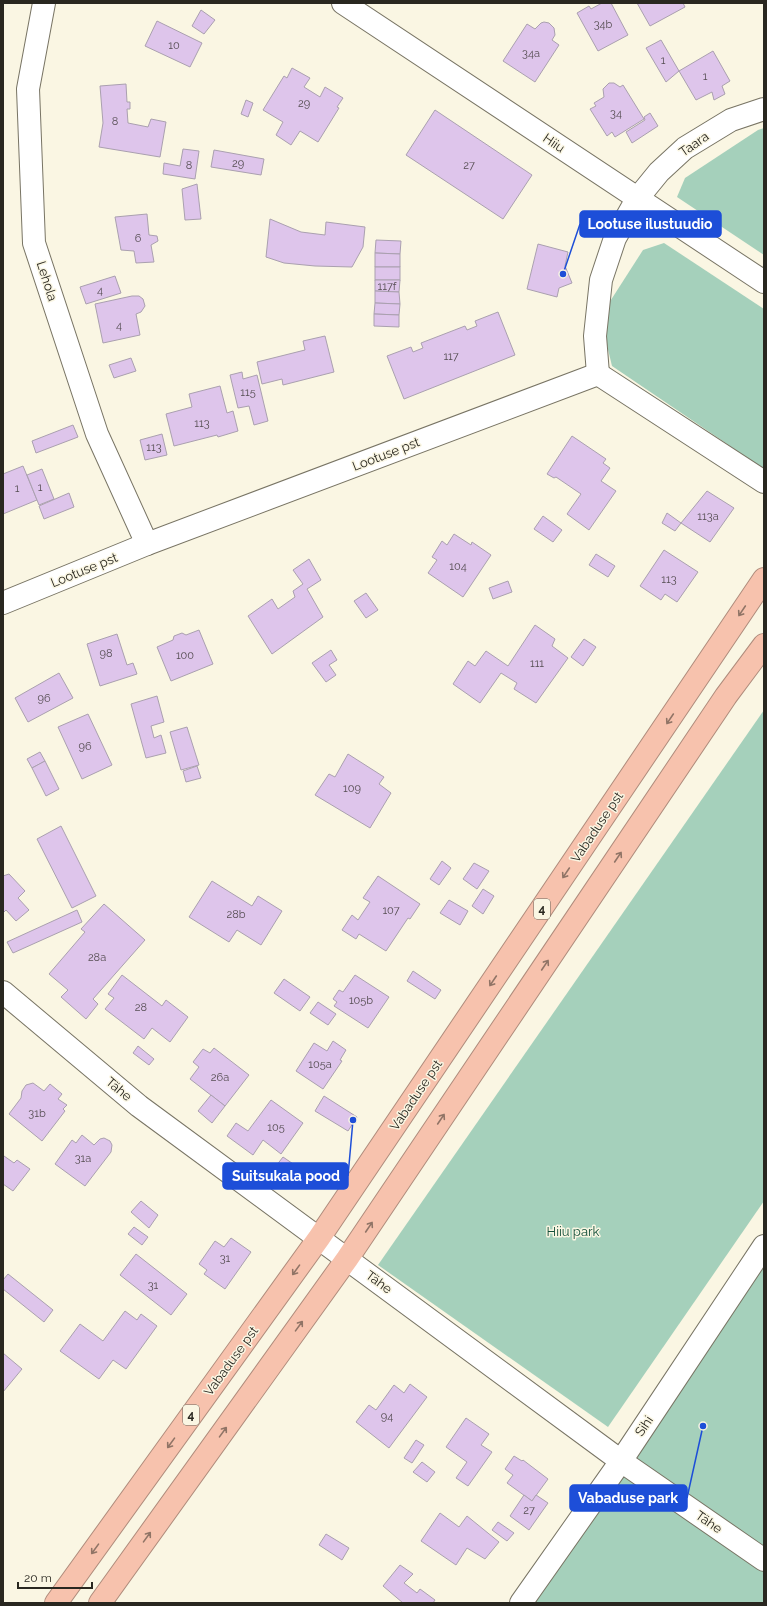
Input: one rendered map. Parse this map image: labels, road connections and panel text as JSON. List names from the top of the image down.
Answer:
{
  "streets": {
    "highway": ["Vabaduse pst", "4"],
    "street": [
      "Hiiu",
      "Taara",
      "Lehola",
      "Lootuse pst",
      "Tähe",
      "Sihi"
    ]
  },
  "crossings": [
    ["Hiiu", "Taara"],
    ["Lehola", "Lootuse pst"],
    ["Vabaduse pst", "Tähe"],
    ["Tähe", "Sihi"]
  ],
  "parks": ["Hiiu park"],
  "places": ["Lootuse ilustuudio", "Suitsukala pood", "Vabaduse park"],
  "house_numbers": [
    "34b",
    "10",
    "34a",
    "1",
    "1",
    "29",
    "34",
    "8",
    "29",
    "8",
    "27",
    "6",
    "117f",
    "4",
    "4",
    "117",
    "115",
    "113",
    "113",
    "1",
    "1",
    "113a",
    "104",
    "113",
    "98",
    "100",
    "111",
    "96",
    "96",
    "109",
    "107",
    "28b",
    "28a",
    "105b",
    "28",
    "105a",
    "26a",
    "31b",
    "105",
    "31a",
    "31",
    "31",
    "94",
    "27"
  ],
  "scale_bar": "20 m"
}
